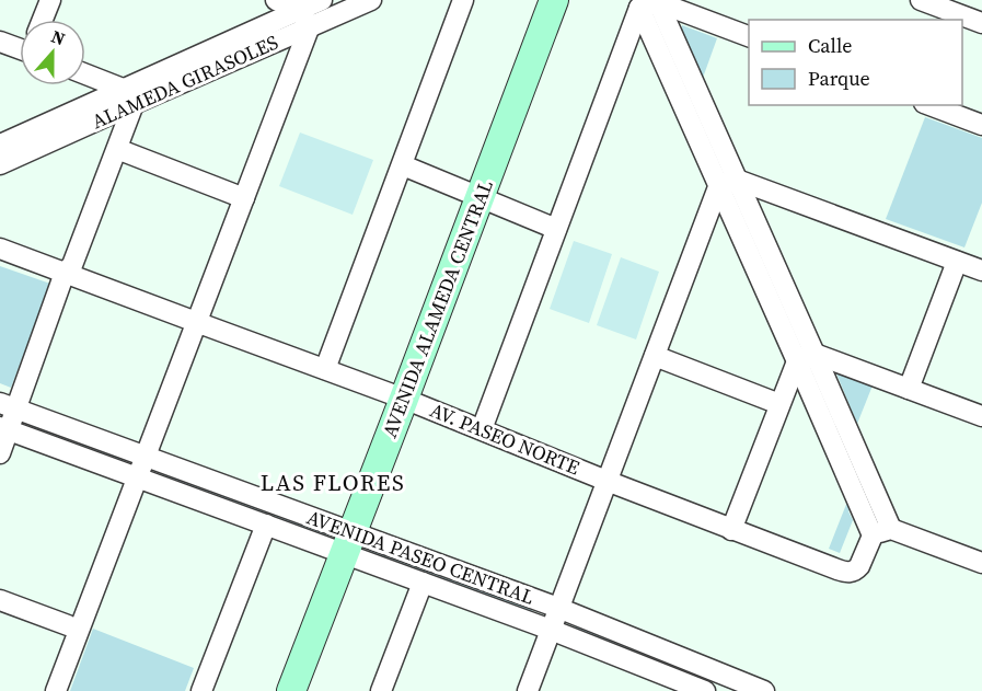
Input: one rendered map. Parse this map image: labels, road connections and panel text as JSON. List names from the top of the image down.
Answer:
{
  "streets": {
    "street": [
      "ALAMEDA GIRASOLES",
      "AVENIDA ALAMEDA CENTRAL",
      "AV. PASEO NORTE",
      "AVENIDA PASEO CENTRAL"
    ]
  },
  "crossings": [
    ["AVENIDA ALAMEDA CENTRAL", "AV. PASEO NORTE"],
    ["AVENIDA ALAMEDA CENTRAL", "AVENIDA PASEO CENTRAL"]
  ],
  "districts": ["LAS FLORES"],
  "legend": ["Calle", "Parque"],
  "north": "top"
}
